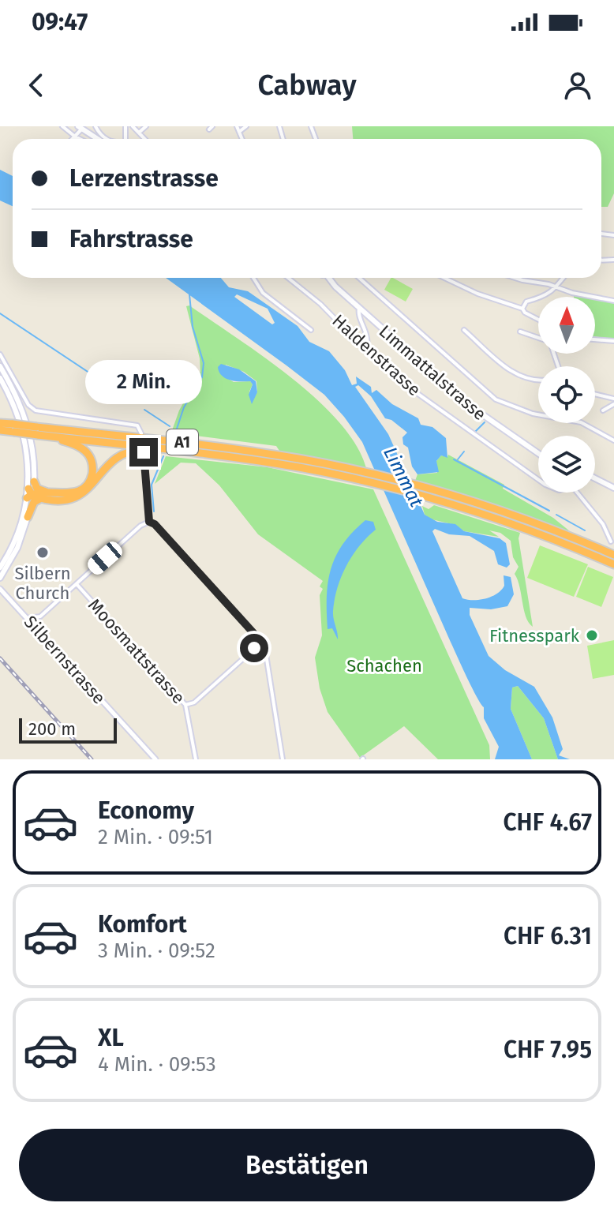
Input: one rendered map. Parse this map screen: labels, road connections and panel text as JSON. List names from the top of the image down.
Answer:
{
  "streets": {
    "highway": ["A1"],
    "main road": ["Limmattalstrasse"],
    "street": ["Haldenstrasse", "Moosmattstrasse", "Silbernstrasse"]
  },
  "water": ["Limmat"],
  "parks": ["Schachen"],
  "places": ["Silbern Church", "Fitnesspark"],
  "scale_bar": "200 m",
  "north": "top",
  "page": {
    "status": "09:47",
    "header": "Cabway",
    "banner": ["Lerzenstrasse", "Fahrstrasse"],
    "bubble": "2 Min.",
    "scale": "200 m",
    "list": [
      {
        "name": "Economy",
        "note": "2 Min. · 09:51",
        "value": "CHF 4.67"
      },
      {
        "name": "Komfort",
        "note": "3 Min. · 09:52",
        "value": "CHF 6.31"
      },
      {
        "name": "XL",
        "note": "4 Min. · 09:53",
        "value": "CHF 7.95"
      }
    ],
    "buttons": "Bestätigen"
  }
}
